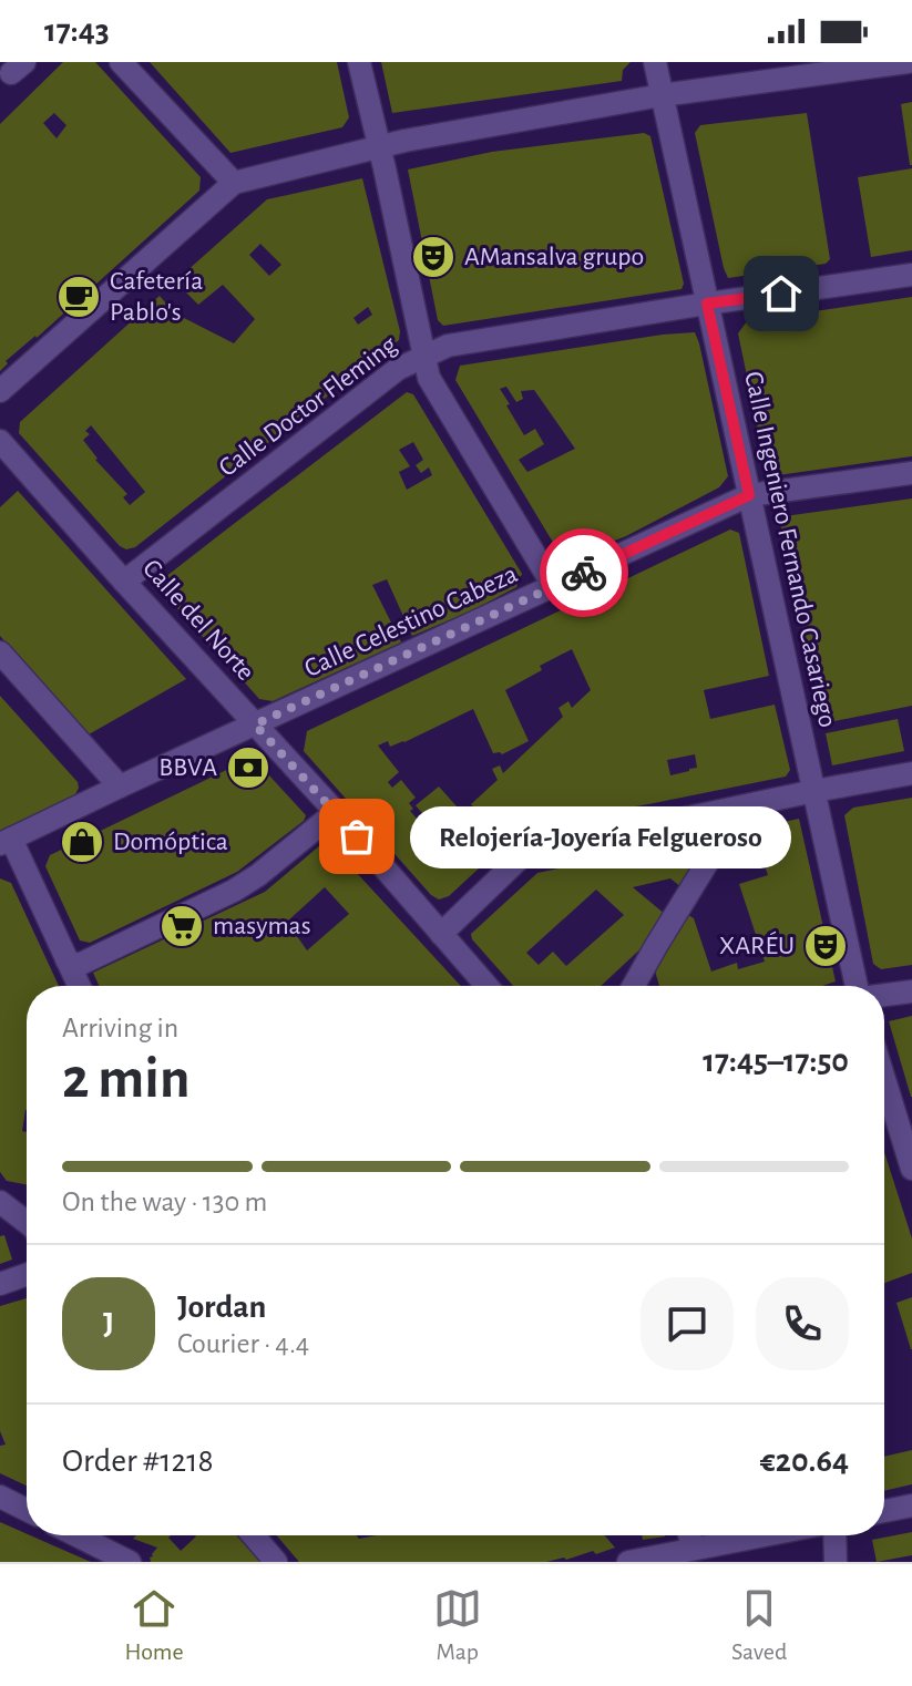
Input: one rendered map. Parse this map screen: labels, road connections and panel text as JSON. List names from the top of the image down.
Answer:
{
  "streets": {
    "street": [
      "Calle Doctor Fleming",
      "Calle Ingeniero Fernando Casariego",
      "Calle del Norte",
      "Calle Celestino Cabeza"
    ]
  },
  "crossings": [
    ["Calle Doctor Fleming", "Calle Ingeniero Fernando Casariego"],
    ["Calle Doctor Fleming", "Calle del Norte"],
    ["Calle Ingeniero Fernando Casariego", "Calle Celestino Cabeza"],
    ["Calle del Norte", "Calle Celestino Cabeza"]
  ],
  "places": {
    "theatre": ["AMansalva grupo", "XARÉU"],
    "cafe": ["Cafetería Pablo's"],
    "bank": ["BBVA"],
    "other": ["Relojería-Joyería Felgueroso"],
    "shop": ["Domóptica"],
    "supermarket": ["masymas"]
  },
  "page": {
    "status": "17:43",
    "bubble": "Relojería-Joyería Felgueroso",
    "heading": ["2 min", "Arriving in", "17:45–17:50"],
    "panel": [
      "Jordan",
      "Courier · 4.4",
      "Order #1218",
      "€20.64"
    ],
    "bar": "On the way · 130 m",
    "round": "J",
    "tabs": ["Home", "Map", "Saved"]
  }
}
